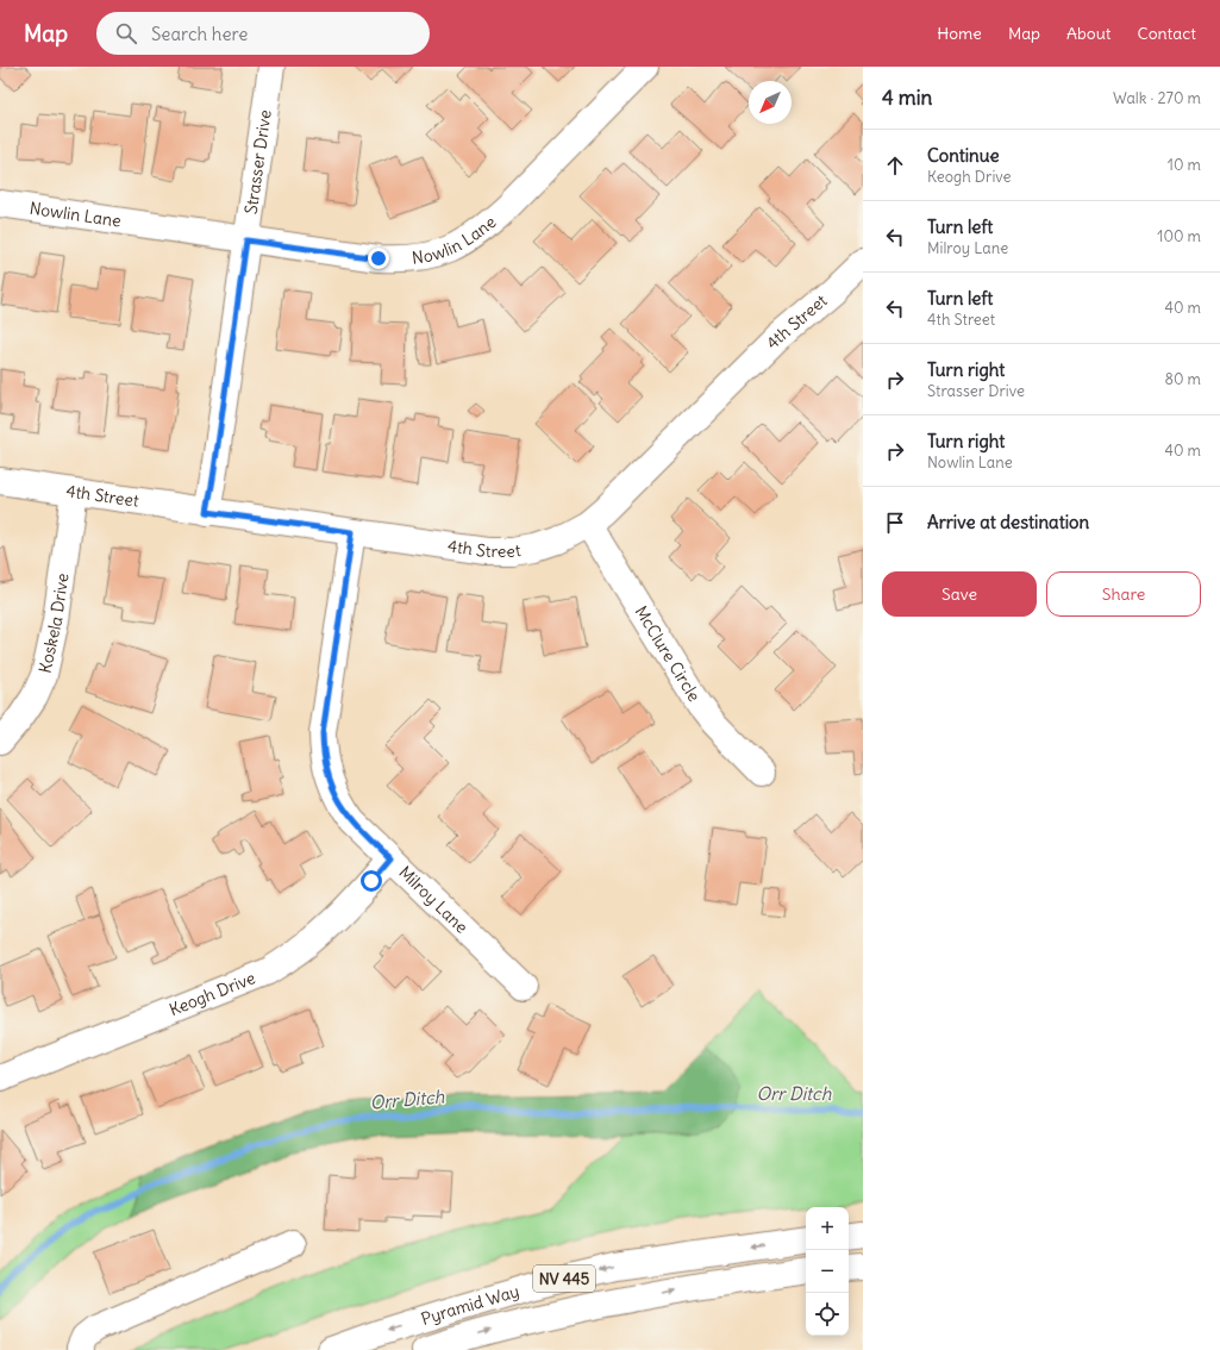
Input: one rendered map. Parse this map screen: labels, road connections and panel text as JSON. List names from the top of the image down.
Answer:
{
  "streets": {
    "street": [
      "Strasser Drive",
      "Nowlin Lane",
      "4th Street",
      "Koskela Drive",
      "McClure Circle",
      "Milroy Lane",
      "Keogh Drive",
      "NV 445",
      "Pyramid Way"
    ]
  },
  "crossings": [
    ["Strasser Drive", "Nowlin Lane"],
    ["Strasser Drive", "4th Street"],
    ["4th Street", "Koskela Drive"],
    ["4th Street", "McClure Circle"],
    ["4th Street", "Milroy Lane"],
    ["Milroy Lane", "Keogh Drive"]
  ],
  "water": ["Orr Ditch"],
  "north": "bottom left",
  "page": {
    "header": "Map",
    "search": "Search here",
    "nav": [
      "Home",
      "Map",
      "About",
      "Contact"
    ],
    "heading": ["4 min", "Walk · 270 m"],
    "list": [
      ["Continue", "Keogh Drive", "10 m"],
      ["Turn left", "Milroy Lane", "100 m"],
      ["Turn left", "4th Street", "40 m"],
      ["Turn right", "Strasser Drive", "80 m"],
      ["Turn right", "Nowlin Lane", "40 m"],
      "Arrive at destination"
    ],
    "buttons": ["Save", "Share"],
    "map_buttons": ["+", "−"]
  }
}
